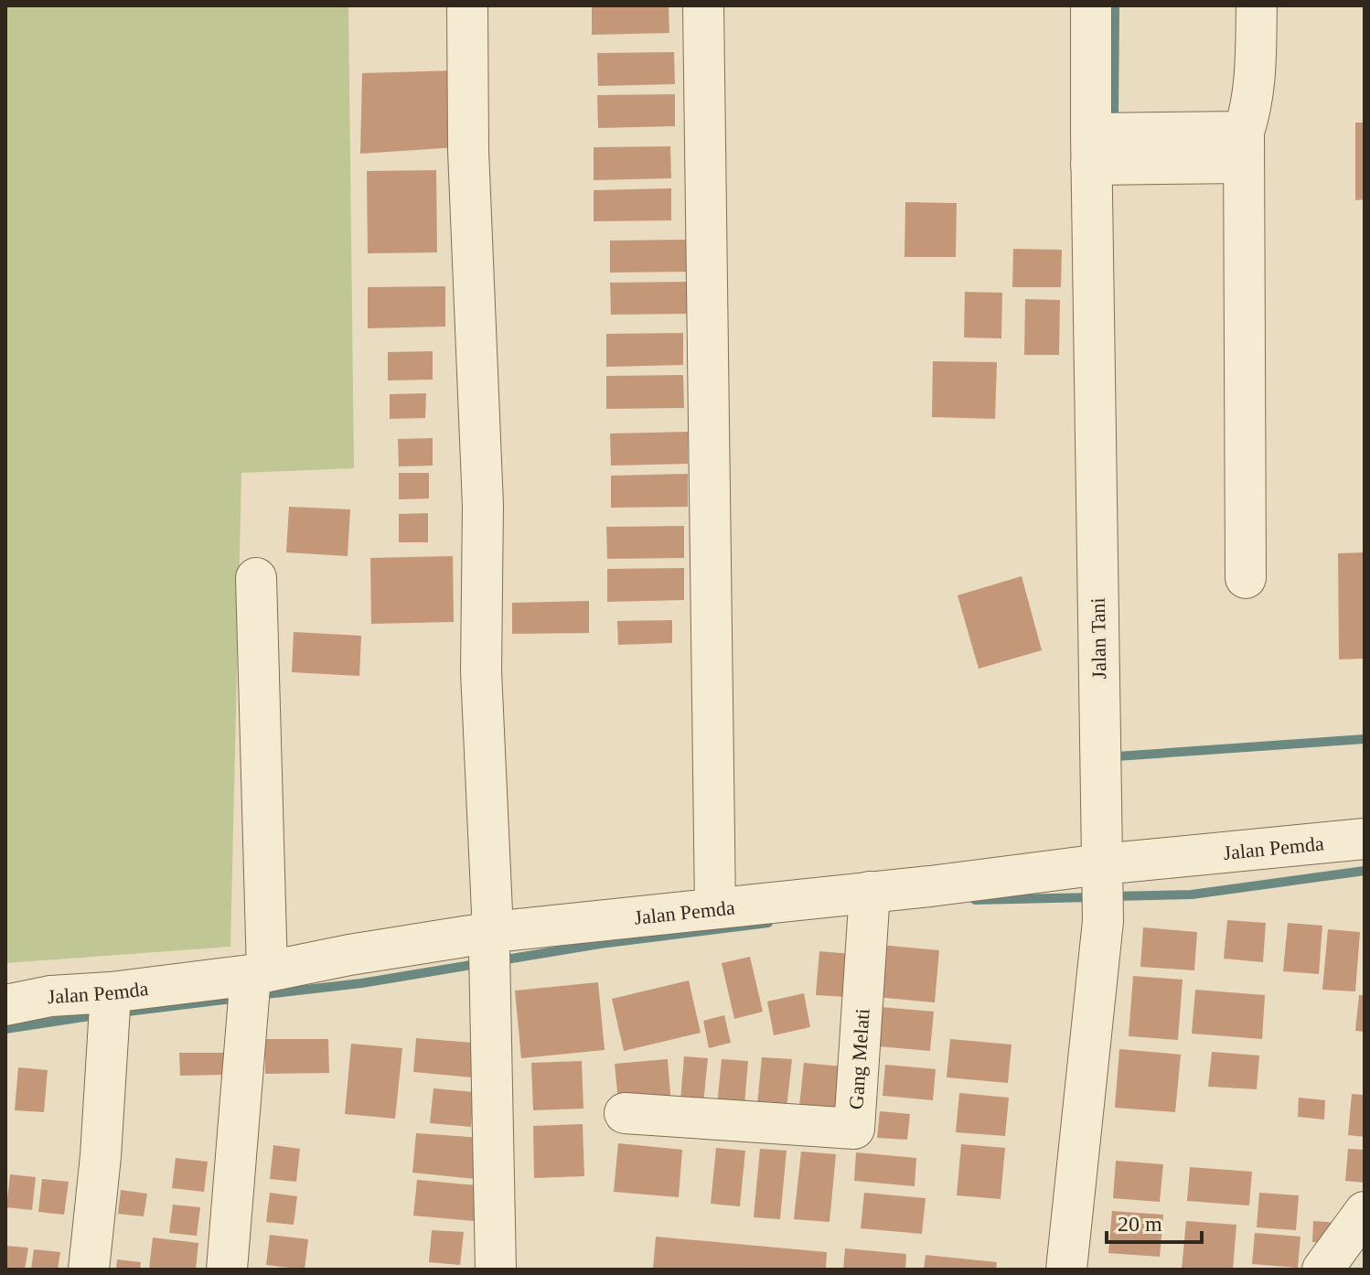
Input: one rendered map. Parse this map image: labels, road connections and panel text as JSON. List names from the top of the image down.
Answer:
{
  "streets": {
    "street": ["Jalan Tani", "Jalan Pemda", "Gang Melati"]
  },
  "crossings": [
    ["Jalan Tani", "Jalan Pemda"],
    ["Jalan Pemda", "Gang Melati"]
  ],
  "scale_bar": "20 m"
}
